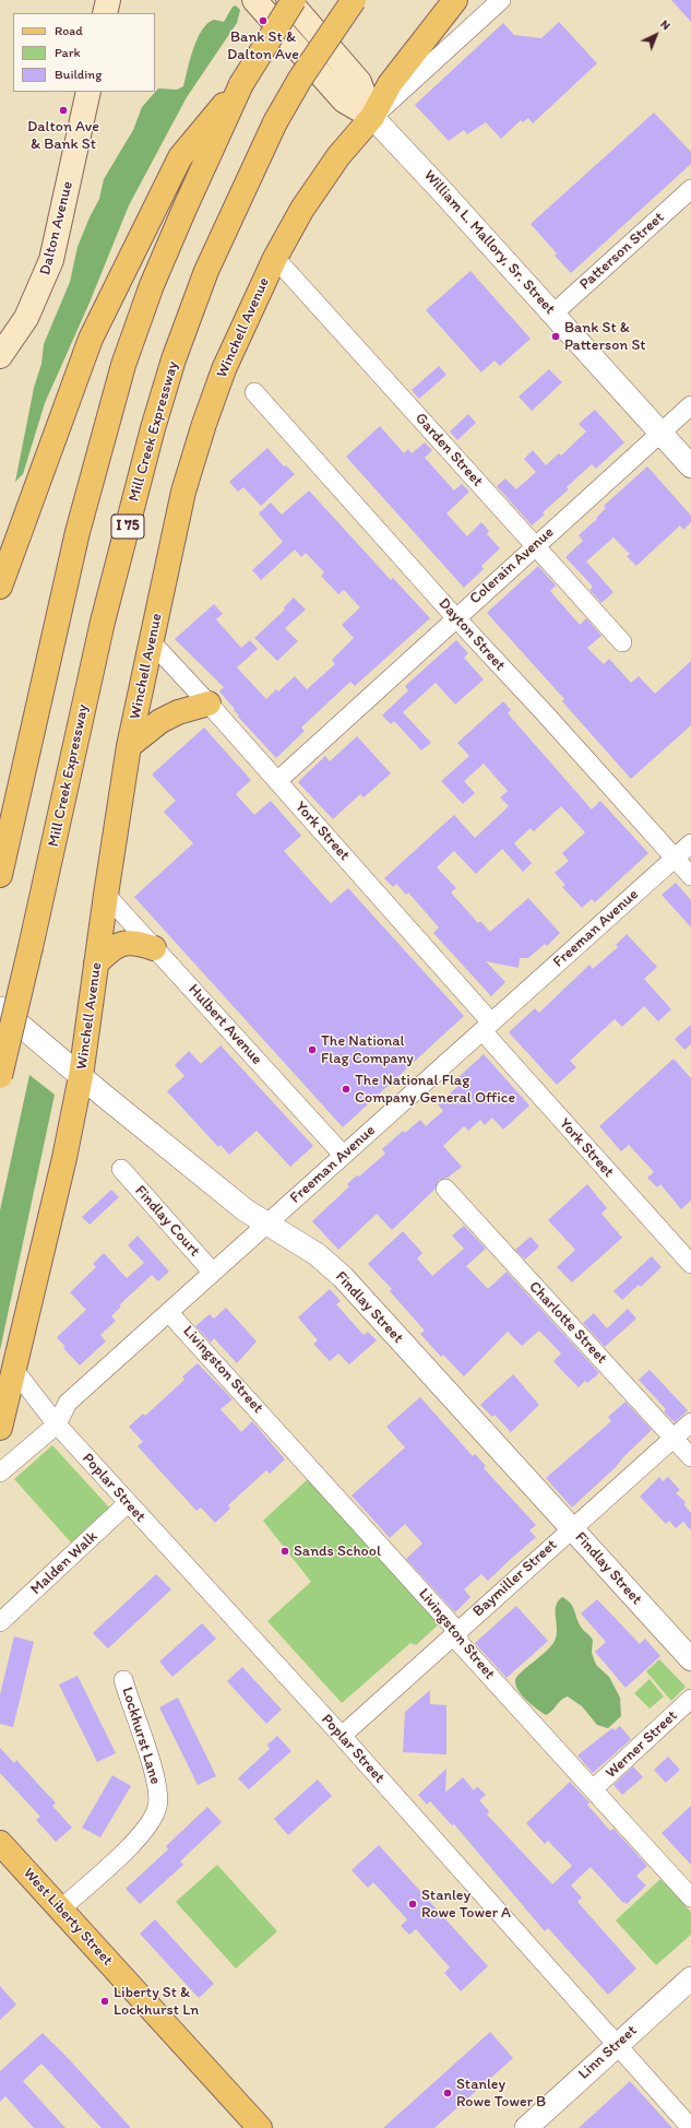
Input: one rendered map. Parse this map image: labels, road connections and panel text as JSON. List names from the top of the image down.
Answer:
{
  "streets": {
    "main road": [
      "Dalton Avenue",
      "William L. Mallory, Sr. Street",
      "Winchell Avenue",
      "Mill Creek Expressway",
      "I 75",
      "West Liberty Street"
    ],
    "street": [
      "Patterson Street",
      "Garden Street",
      "Colerain Avenue",
      "Dayton Street",
      "York Street",
      "Freeman Avenue",
      "Hulbert Avenue",
      "Findlay Court",
      "Findlay Street",
      "Charlotte Street",
      "Livingston Street",
      "Poplar Street",
      "Malden Walk",
      "Baymiller Street",
      "Lockhurst Lane",
      "Werner Street",
      "Linn Street"
    ]
  },
  "crossings": [
    ["William L. Mallory, Sr. Street", "Patterson Street"],
    ["William L. Mallory, Sr. Street", "Winchell Avenue"],
    ["William L. Mallory, Sr. Street", "Colerain Avenue"],
    ["Winchell Avenue", "Garden Street"],
    ["Winchell Avenue", "York Street"],
    ["Winchell Avenue", "Hulbert Avenue"],
    ["Winchell Avenue", "Findlay Street"],
    ["Winchell Avenue", "Poplar Street"],
    ["Garden Street", "Colerain Avenue"],
    ["Colerain Avenue", "Dayton Street"],
    ["Colerain Avenue", "York Street"],
    ["Dayton Street", "Freeman Avenue"],
    ["York Street", "Freeman Avenue"],
    ["Freeman Avenue", "Hulbert Avenue"],
    ["Freeman Avenue", "Findlay Court"],
    ["Freeman Avenue", "Findlay Street"],
    ["Freeman Avenue", "Livingston Street"],
    ["Freeman Avenue", "Poplar Street"],
    ["Findlay Street", "Baymiller Street"],
    ["Charlotte Street", "Baymiller Street"],
    ["Livingston Street", "Baymiller Street"],
    ["Livingston Street", "Werner Street"],
    ["Poplar Street", "Malden Walk"],
    ["Poplar Street", "Baymiller Street"],
    ["Poplar Street", "Linn Street"],
    ["Lockhurst Lane", "West Liberty Street"]
  ],
  "places": [
    "Bank St & Dalton Ave",
    "Dalton Ave & Bank St",
    "Bank St & Patterson St",
    "The National Flag Company",
    "The National Flag Company General Office",
    "Sands School",
    "Stanley Rowe Tower A",
    "Liberty St & Lockhurst Ln",
    "Stanley Rowe Tower B"
  ],
  "legend": ["Road", "Park", "Building"],
  "north": "top right"
}
